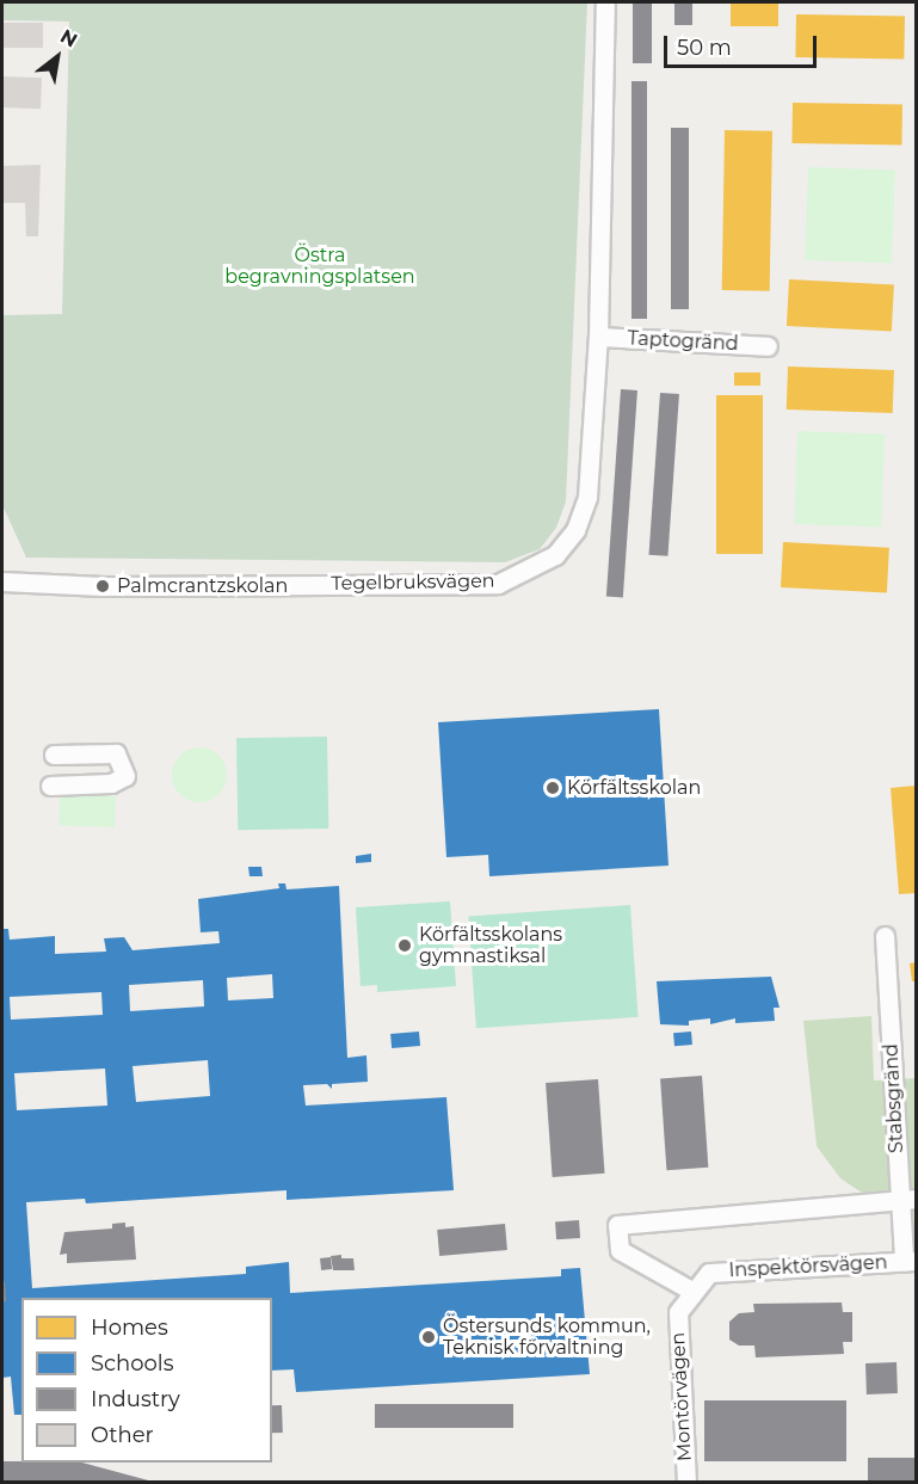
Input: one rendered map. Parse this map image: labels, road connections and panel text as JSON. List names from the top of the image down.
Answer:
{
  "streets": {
    "street": [
      "Taptogränd",
      "Tegelbruksvägen",
      "Stabsgränd",
      "Inspektörsvägen",
      "Montörvägen"
    ]
  },
  "crossings": [
    ["Taptogränd", "Tegelbruksvägen"],
    ["Stabsgränd", "Inspektörsvägen"],
    ["Inspektörsvägen", "Montörvägen"]
  ],
  "parks": ["Östra begravningsplatsen"],
  "places": [
    "Palmcrantzskolan",
    "Körfältsskolan",
    "Körfältsskolans gymnastiksal",
    "Östersunds kommun, Teknisk förvaltning"
  ],
  "legend": [
    "Homes",
    "Schools",
    "Industry",
    "Other"
  ],
  "scale_bar": "50 m",
  "north": "top right"
}
